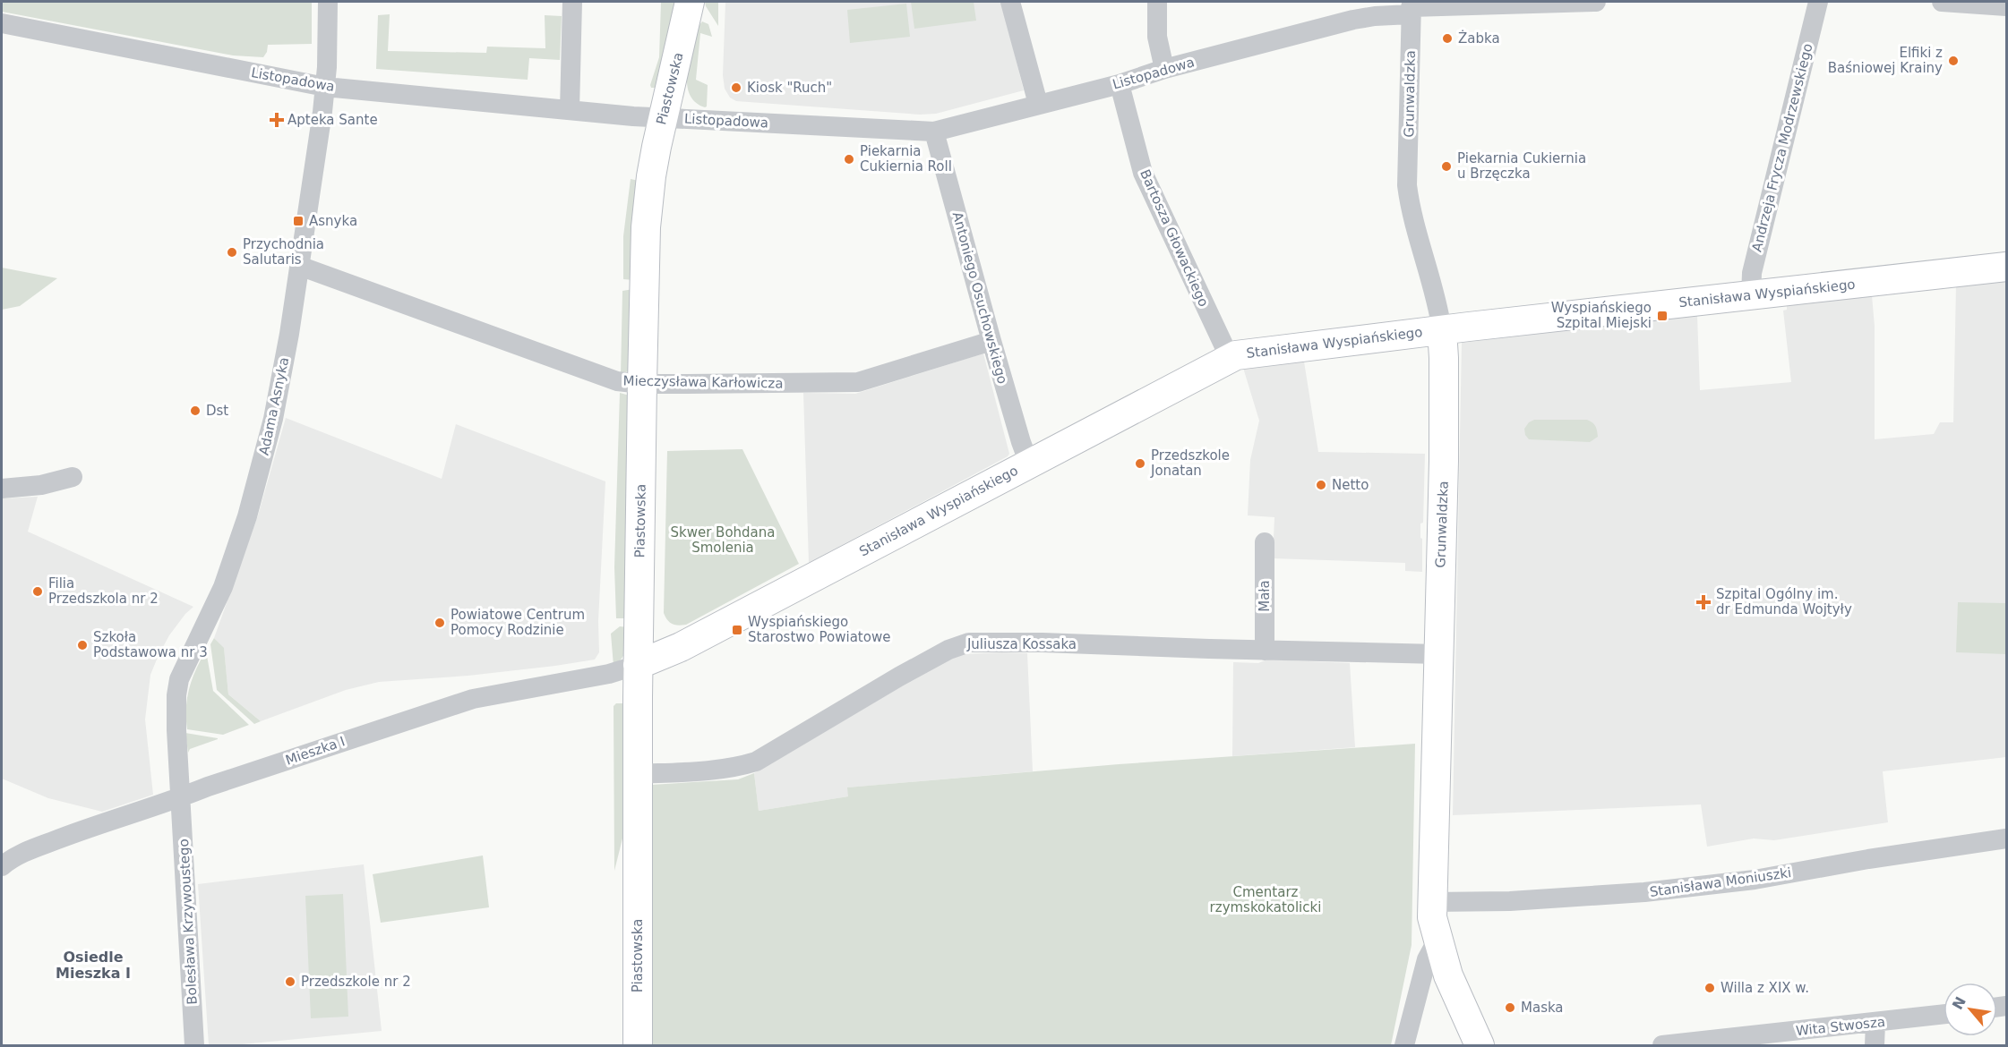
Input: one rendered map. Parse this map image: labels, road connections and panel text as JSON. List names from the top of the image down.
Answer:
{
  "streets": {
    "street": [
      "Listopadowa",
      "Piastowska",
      "Grunwaldzka",
      "Andrzeja Frycza Modrzewskiego",
      "Bartosza Głowackiego",
      "Stanisława Wyspiańskiego",
      "Antoniego Osuchowskiego",
      "Mieczysława Karłowicza",
      "Adama Asnyka",
      "Mała",
      "Juliusza Kossaka",
      "Mieszka I",
      "Stanisława Moniuszki",
      "Bolesława Krzywoustego",
      "Wita Stwosza"
    ]
  },
  "crossings": [
    ["Listopadowa", "Piastowska"],
    ["Listopadowa", "Grunwaldzka"],
    ["Listopadowa", "Bartosza Głowackiego"],
    ["Listopadowa", "Antoniego Osuchowskiego"],
    ["Listopadowa", "Adama Asnyka"],
    ["Piastowska", "Stanisława Wyspiańskiego"],
    ["Piastowska", "Mieczysława Karłowicza"],
    ["Piastowska", "Juliusza Kossaka"],
    ["Piastowska", "Mieszka I"],
    ["Grunwaldzka", "Stanisława Wyspiańskiego"],
    ["Grunwaldzka", "Juliusza Kossaka"],
    ["Grunwaldzka", "Stanisława Moniuszki"],
    ["Andrzeja Frycza Modrzewskiego", "Stanisława Wyspiańskiego"],
    ["Bartosza Głowackiego", "Stanisława Wyspiańskiego"],
    ["Stanisława Wyspiańskiego", "Antoniego Osuchowskiego"],
    ["Stanisława Wyspiańskiego", "Mieszka I"],
    ["Antoniego Osuchowskiego", "Mieczysława Karłowicza"],
    ["Mieczysława Karłowicza", "Adama Asnyka"],
    ["Adama Asnyka", "Mieszka I"],
    ["Adama Asnyka", "Bolesława Krzywoustego"],
    ["Mała", "Juliusza Kossaka"],
    ["Mieszka I", "Bolesława Krzywoustego"]
  ],
  "districts": ["Osiedle Mieszka I"],
  "parks": ["Skwer Bohdana Smolenia", "Cmentarz rzymskokatolicki"],
  "places": {
    "other": [
      "Żabka",
      "Elfiki z Baśniowej Krainy",
      "Kiosk \"Ruch\"",
      "Piekarnia Cukiernia Roll",
      "Piekarnia Cukiernia u Brzęczka",
      "Przychodnia Salutaris",
      "Dst",
      "Przedszkole Jonatan",
      "Netto",
      "Filia Przedszkola nr 2",
      "Powiatowe Centrum Pomocy Rodzinie",
      "Szkoła Podstawowa nr 3",
      "Przedszkole nr 2",
      "Willa z XIX w.",
      "Maska"
    ],
    "health": ["Apteka Sante", "Szpital Ogólny im. dr Edmunda Wojtyły"],
    "transit": ["Asnyka", "Wyspiańskiego Szpital Miejski", "Wyspiańskiego Starostwo Powiatowe"]
  },
  "north": "top left"
}
